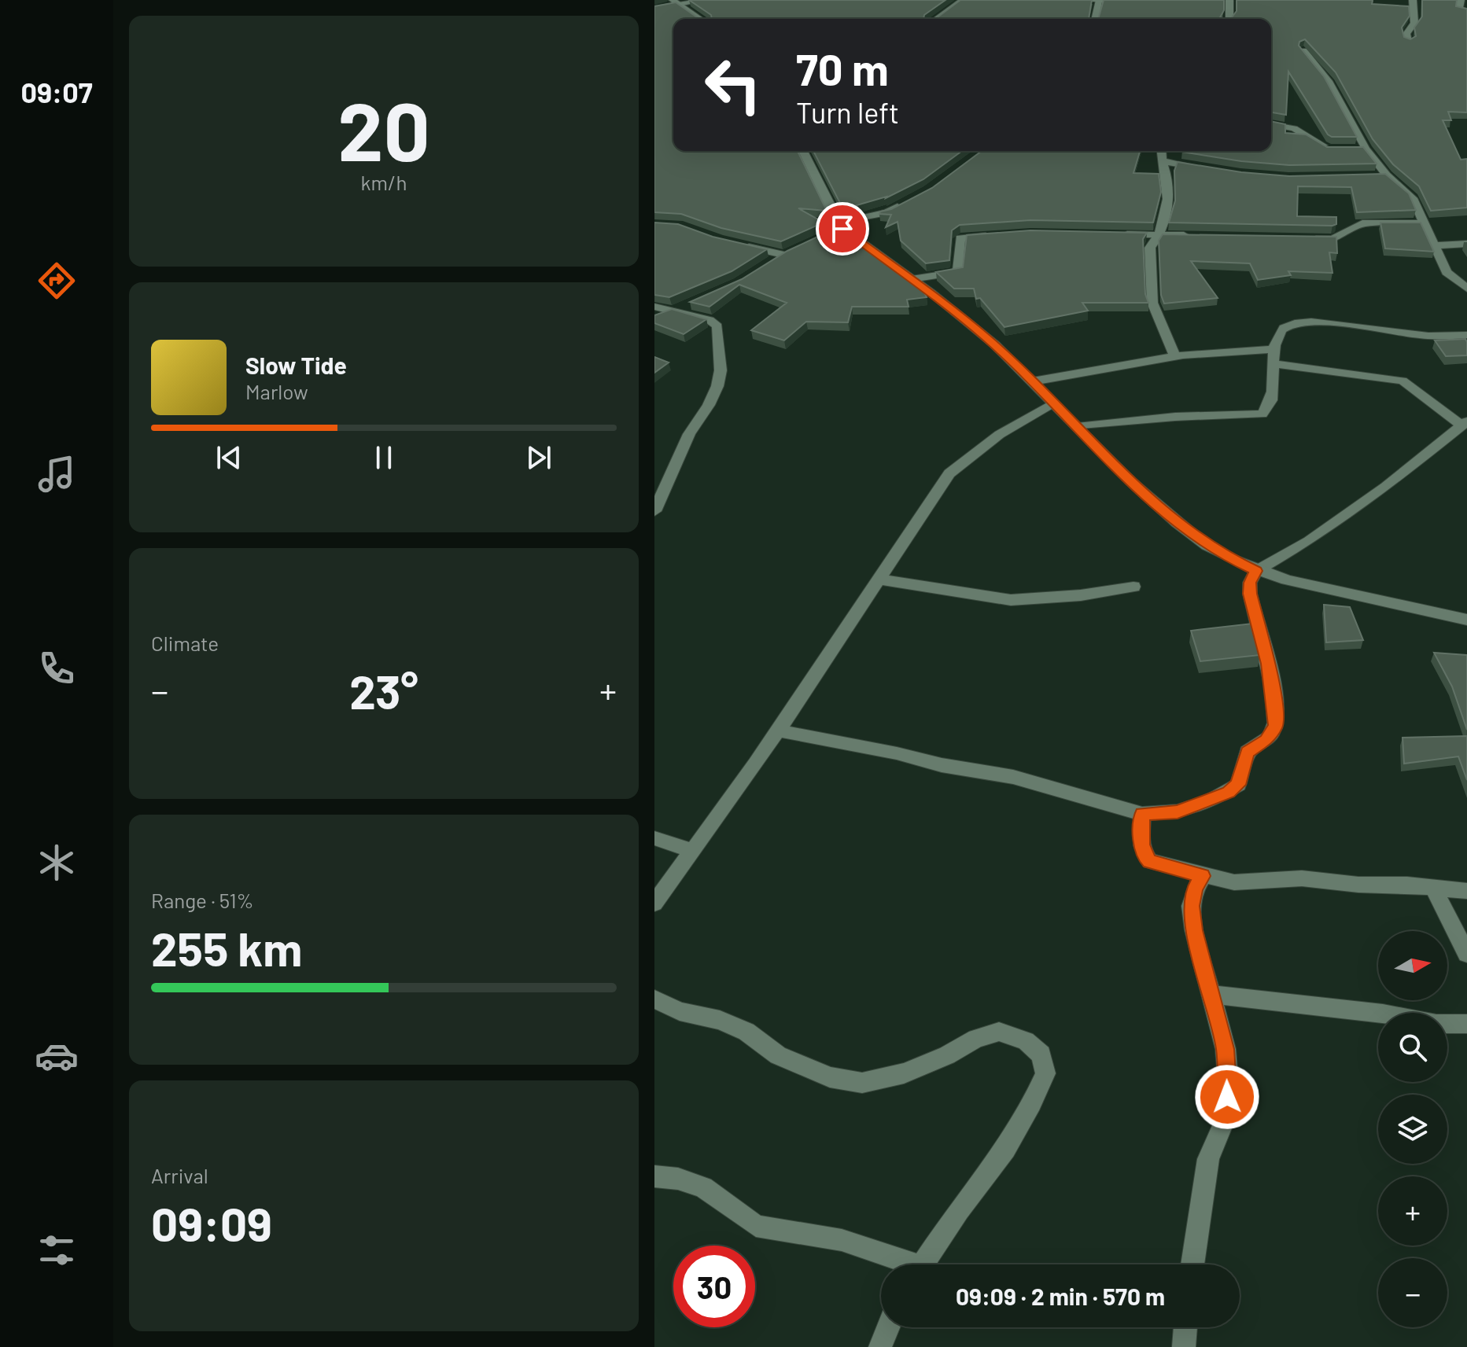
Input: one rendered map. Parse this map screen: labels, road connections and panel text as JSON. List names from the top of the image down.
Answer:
{
  "north": "right",
  "page": {
    "tabs": "09:07",
    "tile": [
      ["20", "km/h"],
      "Climate",
      ["Range · 51%", "255 km"],
      ["Arrival", "09:09"]
    ],
    "turn": ["70 m", "Turn left"],
    "song": ["Slow Tide", "Marlow"],
    "heat": ["−", "23°", "+"],
    "map_buttons": ["+", "−"],
    "limit": "30",
    "trip": "09:09 · 2 min · 570 m"
  }
}
